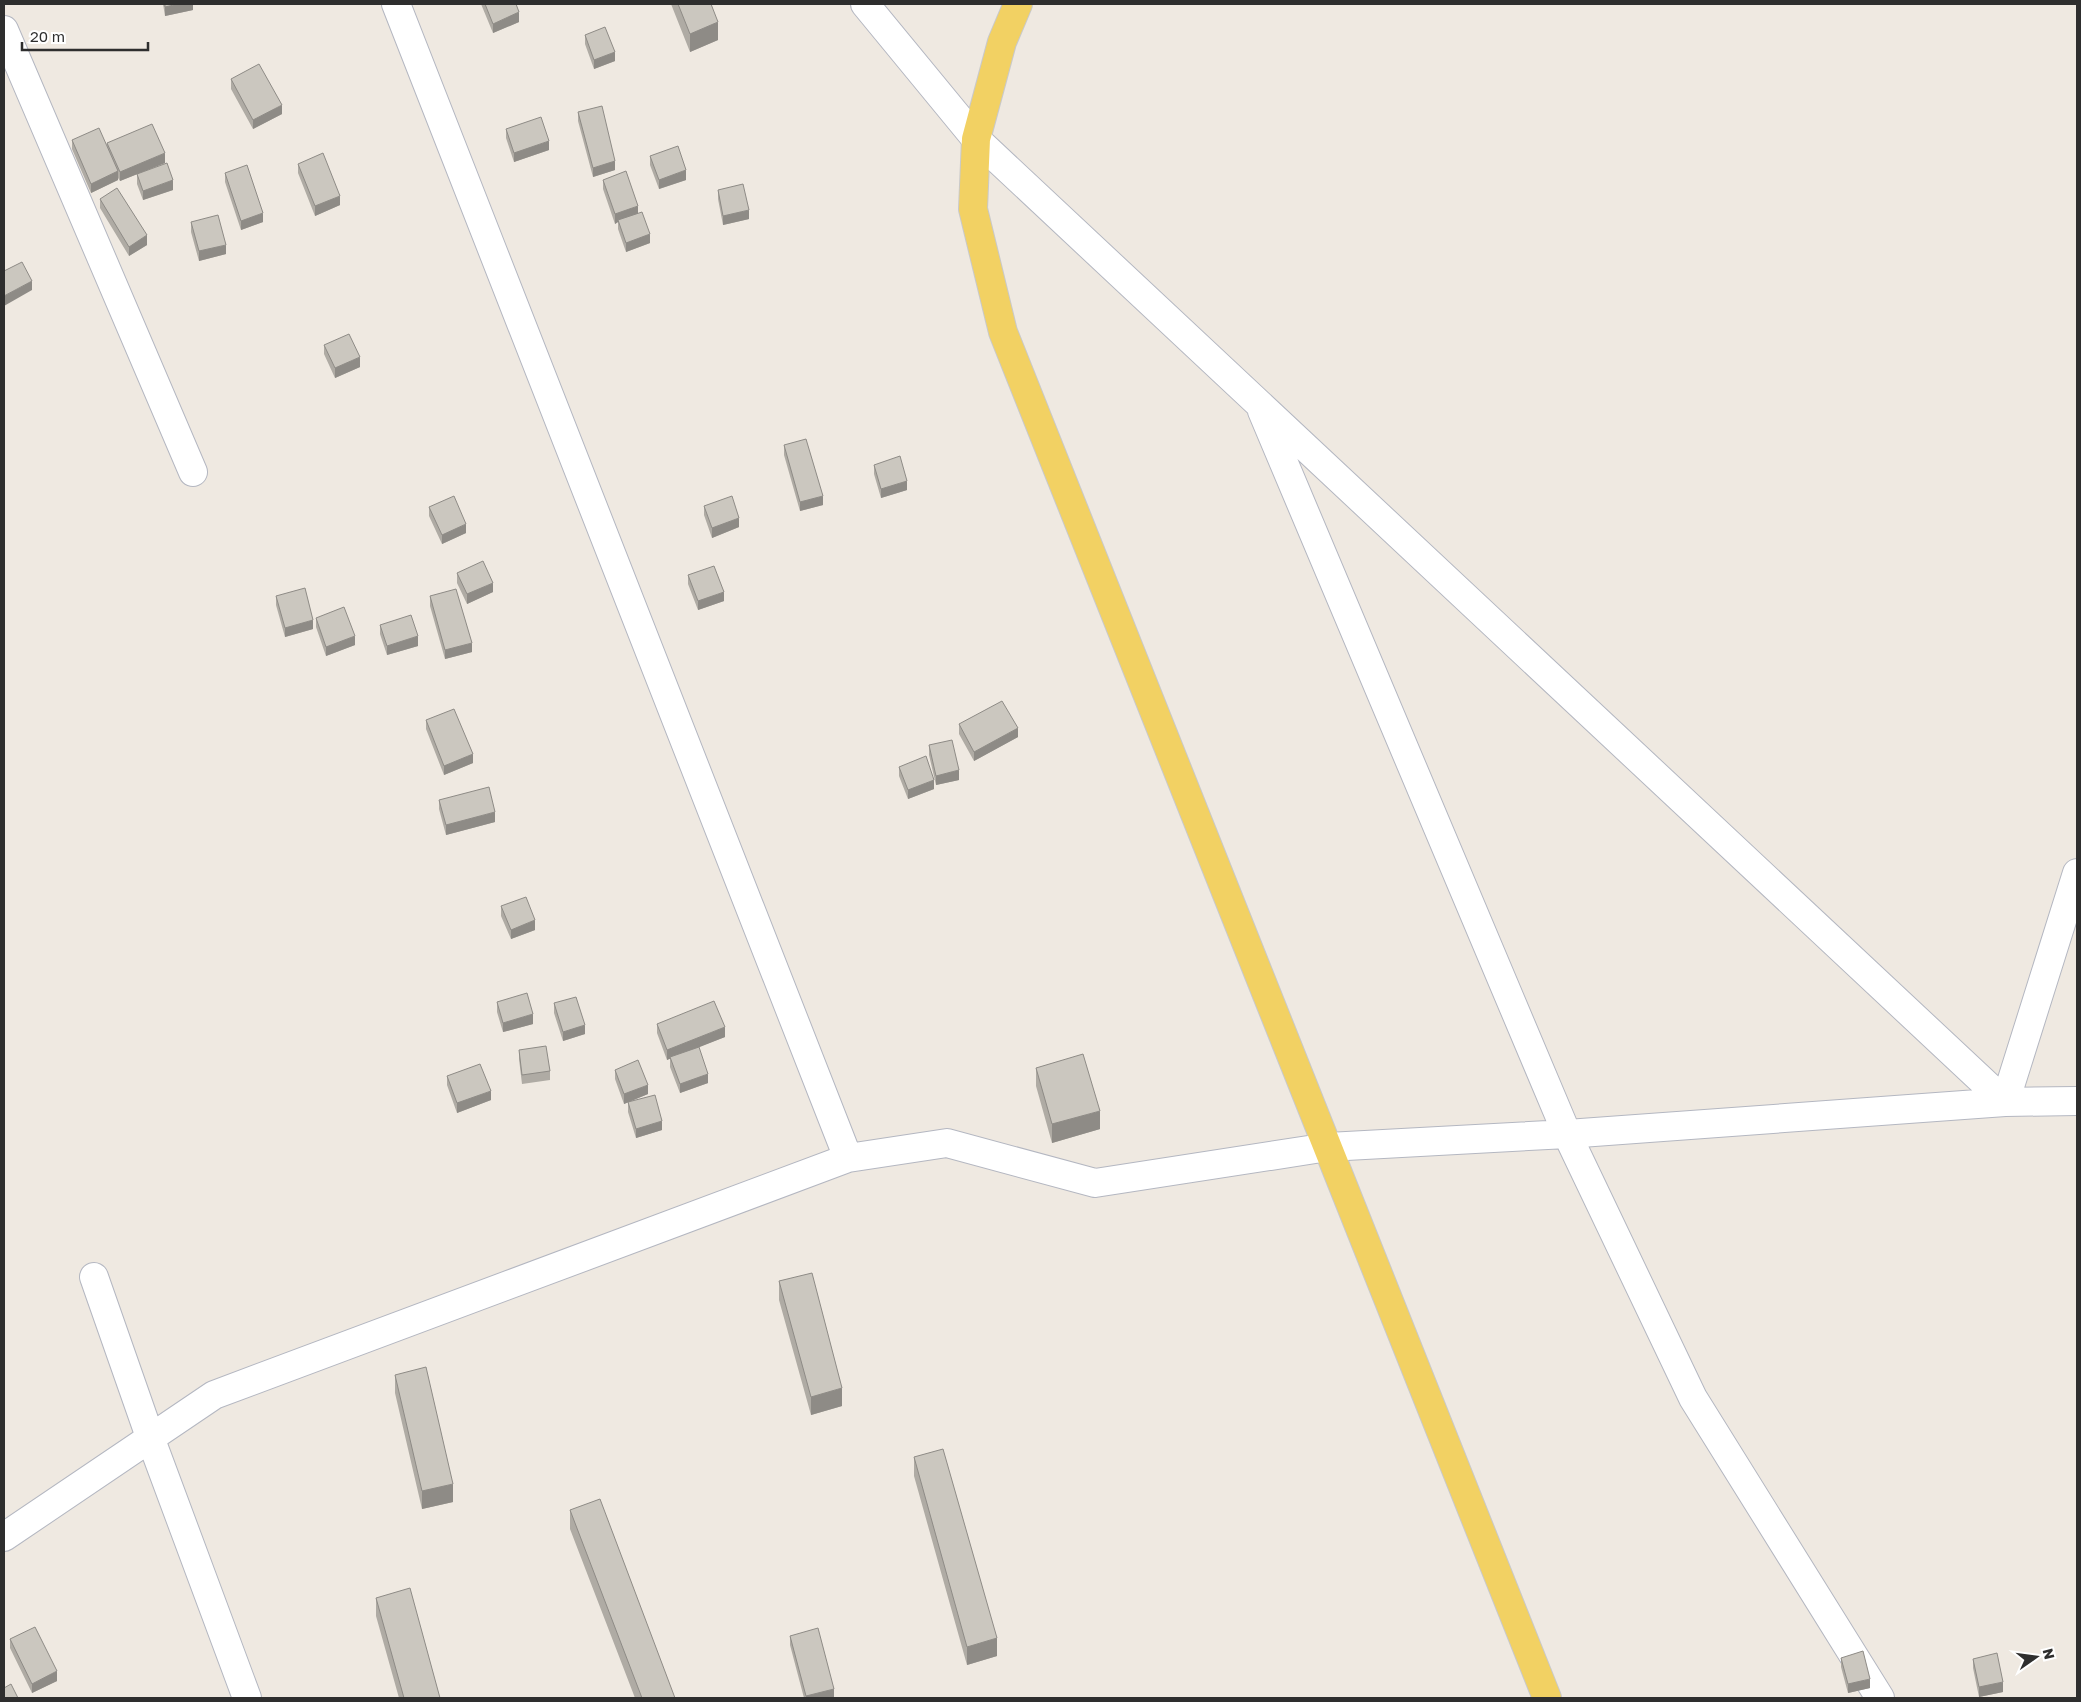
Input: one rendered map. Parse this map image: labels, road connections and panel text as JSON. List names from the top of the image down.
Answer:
{
  "scale_bar": "20 m",
  "north": "right"
}
